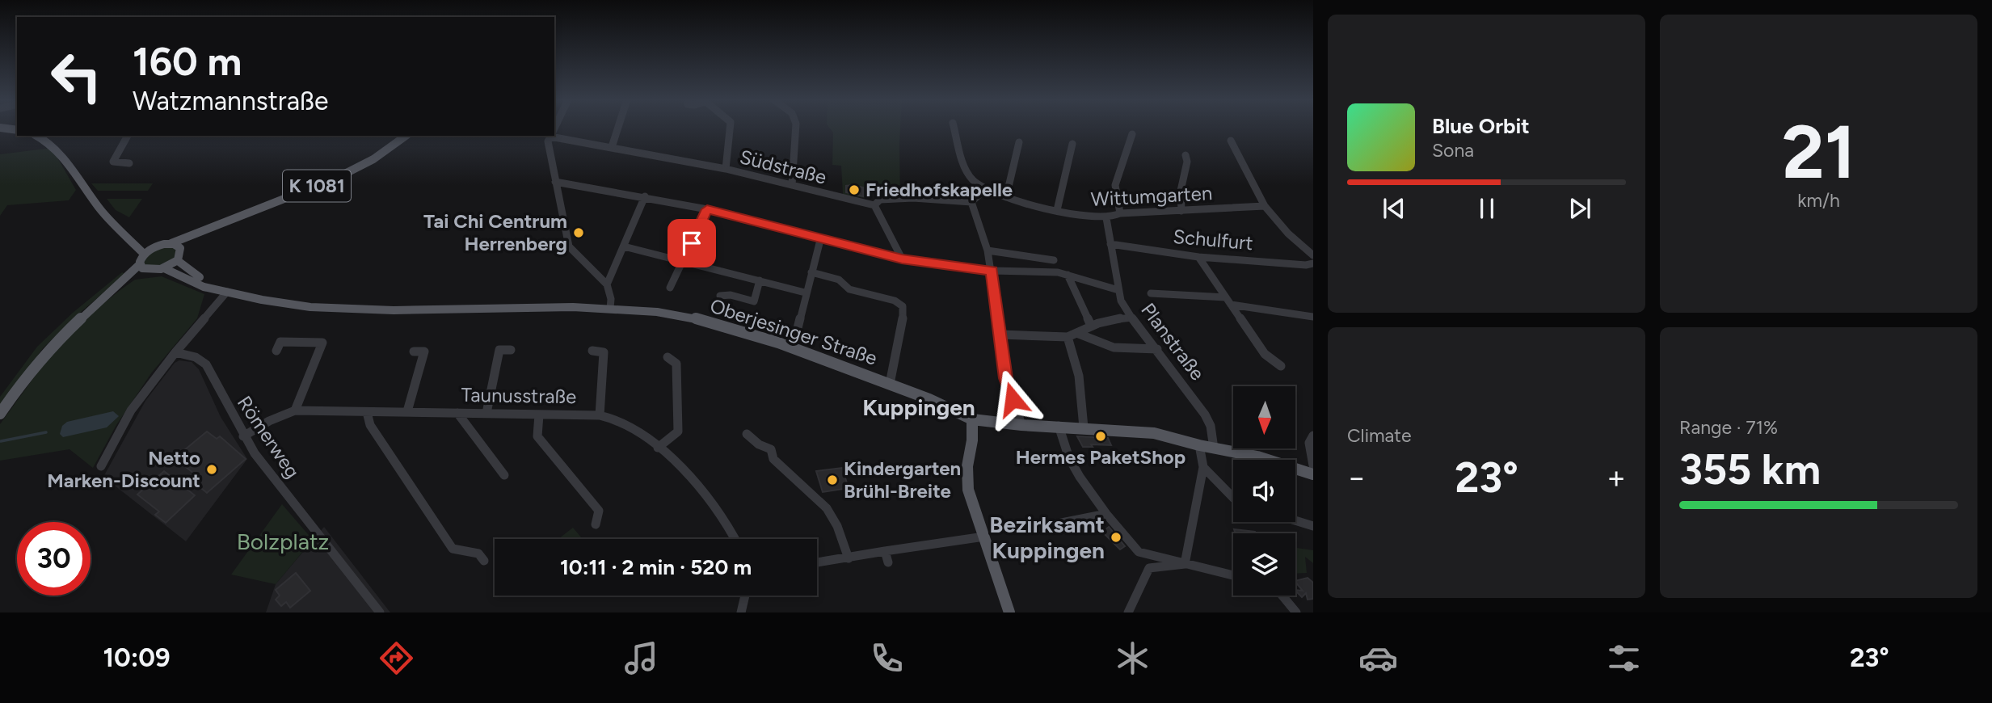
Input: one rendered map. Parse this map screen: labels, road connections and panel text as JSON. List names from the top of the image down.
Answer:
{
  "streets": {
    "main road": ["K 1081", "Oberjesinger Straße"],
    "street": [
      "Südstraße",
      "Wittumgarten",
      "Schulfurt",
      "Planstraße",
      "Taunusstraße",
      "Römerweg"
    ]
  },
  "crossings": [
    ["Wittumgarten", "Planstraße"],
    ["Schulfurt", "Planstraße"],
    ["Oberjesinger Straße", "Planstraße"],
    ["Taunusstraße", "Römerweg"]
  ],
  "districts": ["Kuppingen"],
  "parks": ["Bolzplatz"],
  "places": [
    "Friedhofskapelle",
    "Tai Chi Centrum Herrenberg",
    "Hermes PaketShop",
    "Netto Marken-Discount",
    "Kindergarten Brühl-Breite",
    "Bezirksamt Kuppingen"
  ],
  "north": "bottom",
  "page": {
    "tile": [
      ["21", "km/h"],
      "Climate",
      ["Range · 71%", "355 km"]
    ],
    "turn": ["160 m", "Watzmannstraße"],
    "song": ["Blue Orbit", "Sona"],
    "heat": ["−", "23°", "+"],
    "limit": "30",
    "trip": "10:11 · 2 min · 520 m",
    "tabs": ["10:09", "23°"]
  }
}
